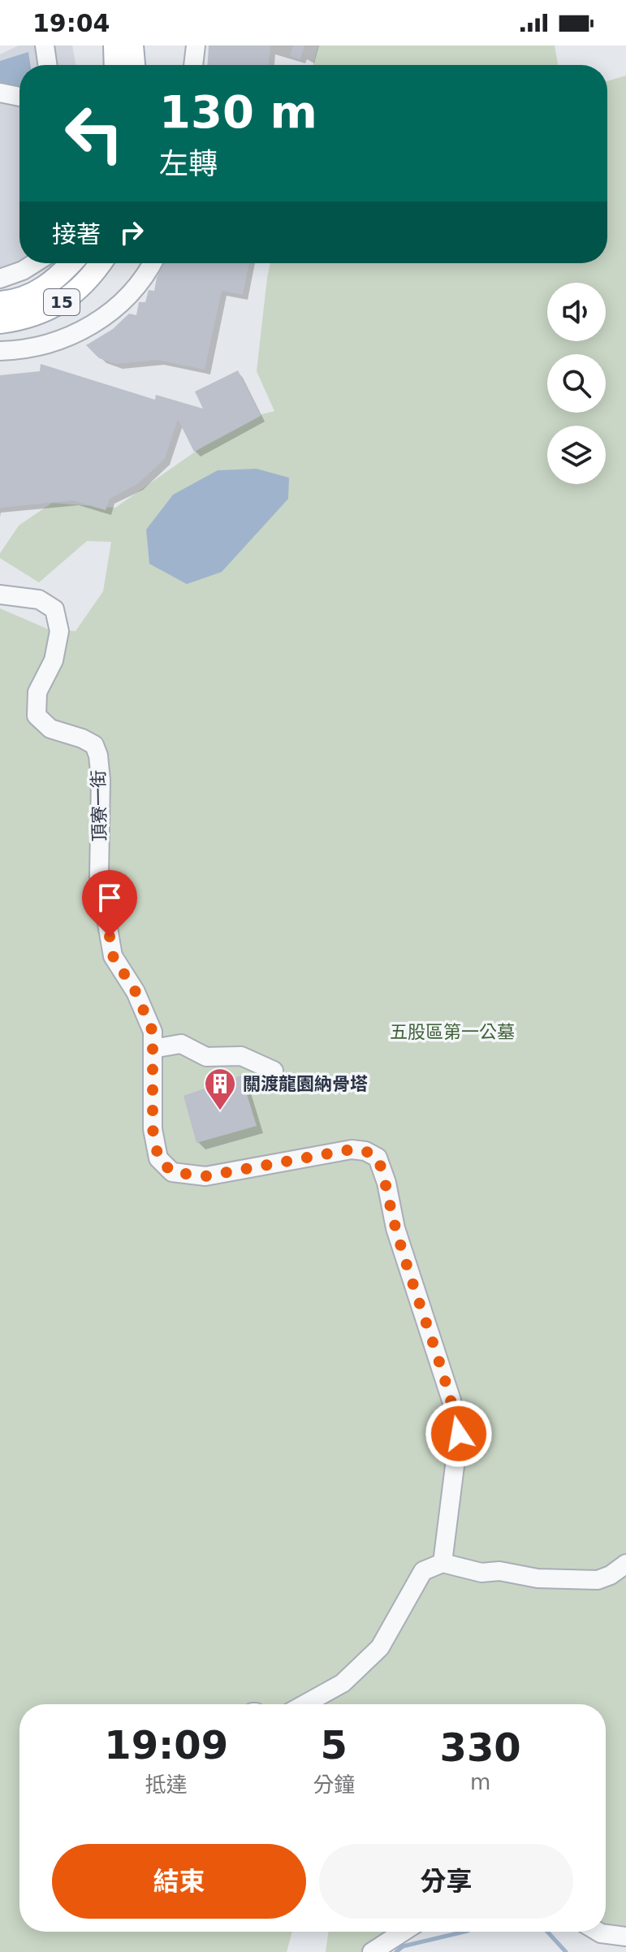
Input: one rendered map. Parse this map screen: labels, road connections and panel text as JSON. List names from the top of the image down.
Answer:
{
  "streets": {
    "main road": ["15"],
    "street": ["頂寮一街"]
  },
  "parks": ["五股區第一公墓"],
  "places": {
    "building": ["關渡龍園納骨塔"]
  },
  "page": {
    "status": "19:04",
    "turn": ["130 m", "左轉"],
    "then": "接著",
    "eta": [
      "19:09",
      "抵達",
      "5",
      "分鐘",
      "330",
      "m"
    ],
    "buttons": ["結束", "分享"]
  }
}
